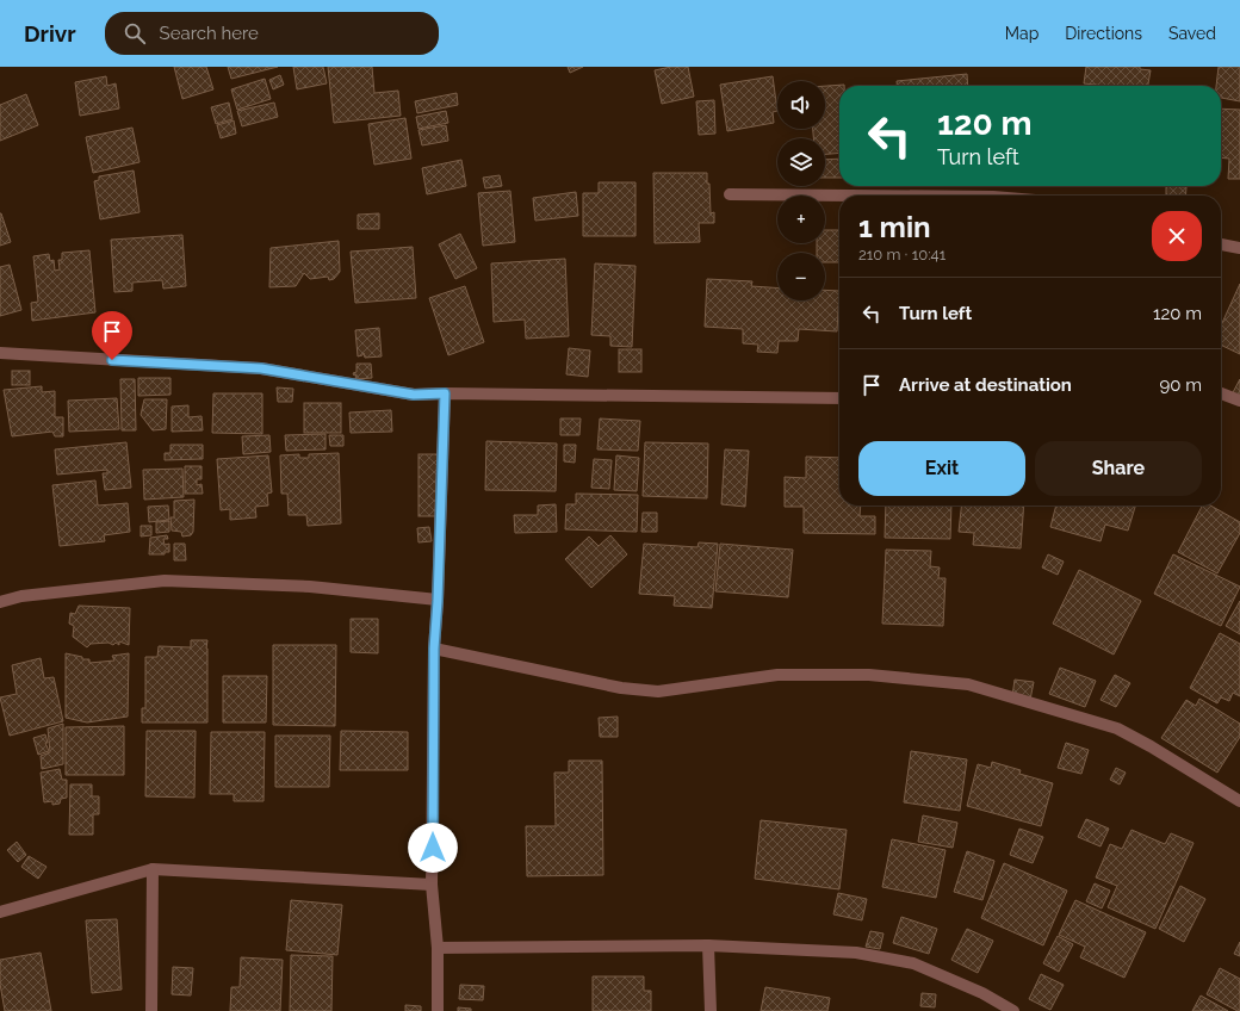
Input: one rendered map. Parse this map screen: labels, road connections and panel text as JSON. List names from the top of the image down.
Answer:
{
  "page": {
    "header": "Drivr",
    "search": "Search here",
    "nav": ["Map", "Directions", "Saved"],
    "map_buttons": ["+", "−"],
    "turn": ["120 m", "Turn left"],
    "heading": ["1 min", "210 m · 10:41"],
    "list": [
      {
        "name": "Turn left",
        "value": "120 m"
      },
      {
        "name": "Arrive at destination",
        "value": "90 m"
      }
    ],
    "buttons": ["Exit", "Share"]
  }
}
